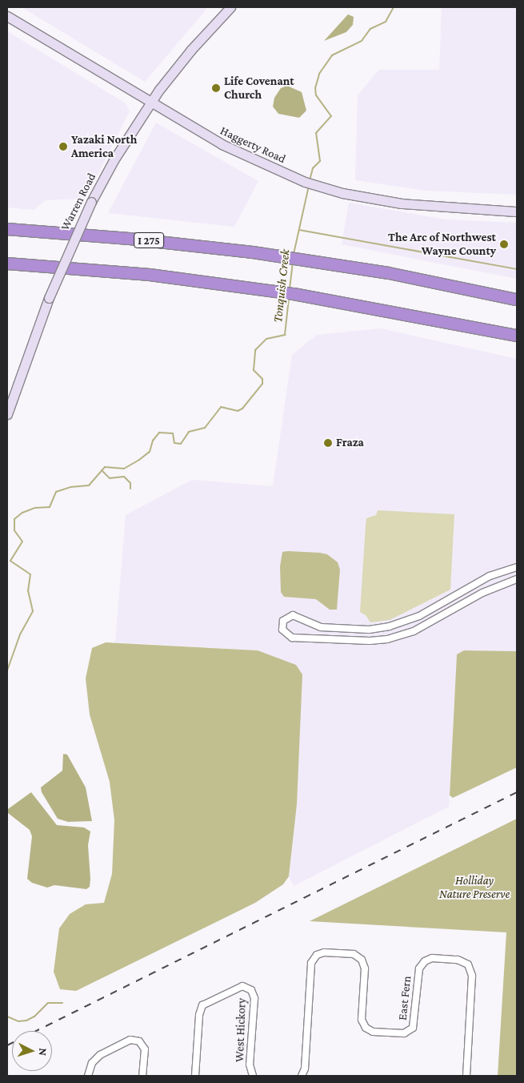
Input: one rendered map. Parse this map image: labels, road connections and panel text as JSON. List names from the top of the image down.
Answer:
{
  "streets": {
    "highway": ["I 275"],
    "main road": ["Haggerty Road", "Warren Road"],
    "street": ["East Fern", "West Hickory"]
  },
  "crossings": [
    ["Haggerty Road", "Warren Road"]
  ],
  "water": ["Tonquish Creek"],
  "parks": ["Holliday Nature Preserve"],
  "places": [
    "Life Covenant Church",
    "Yazaki North America",
    "The Arc of Northwest Wayne County",
    "Fraza"
  ],
  "north": "right"
}
